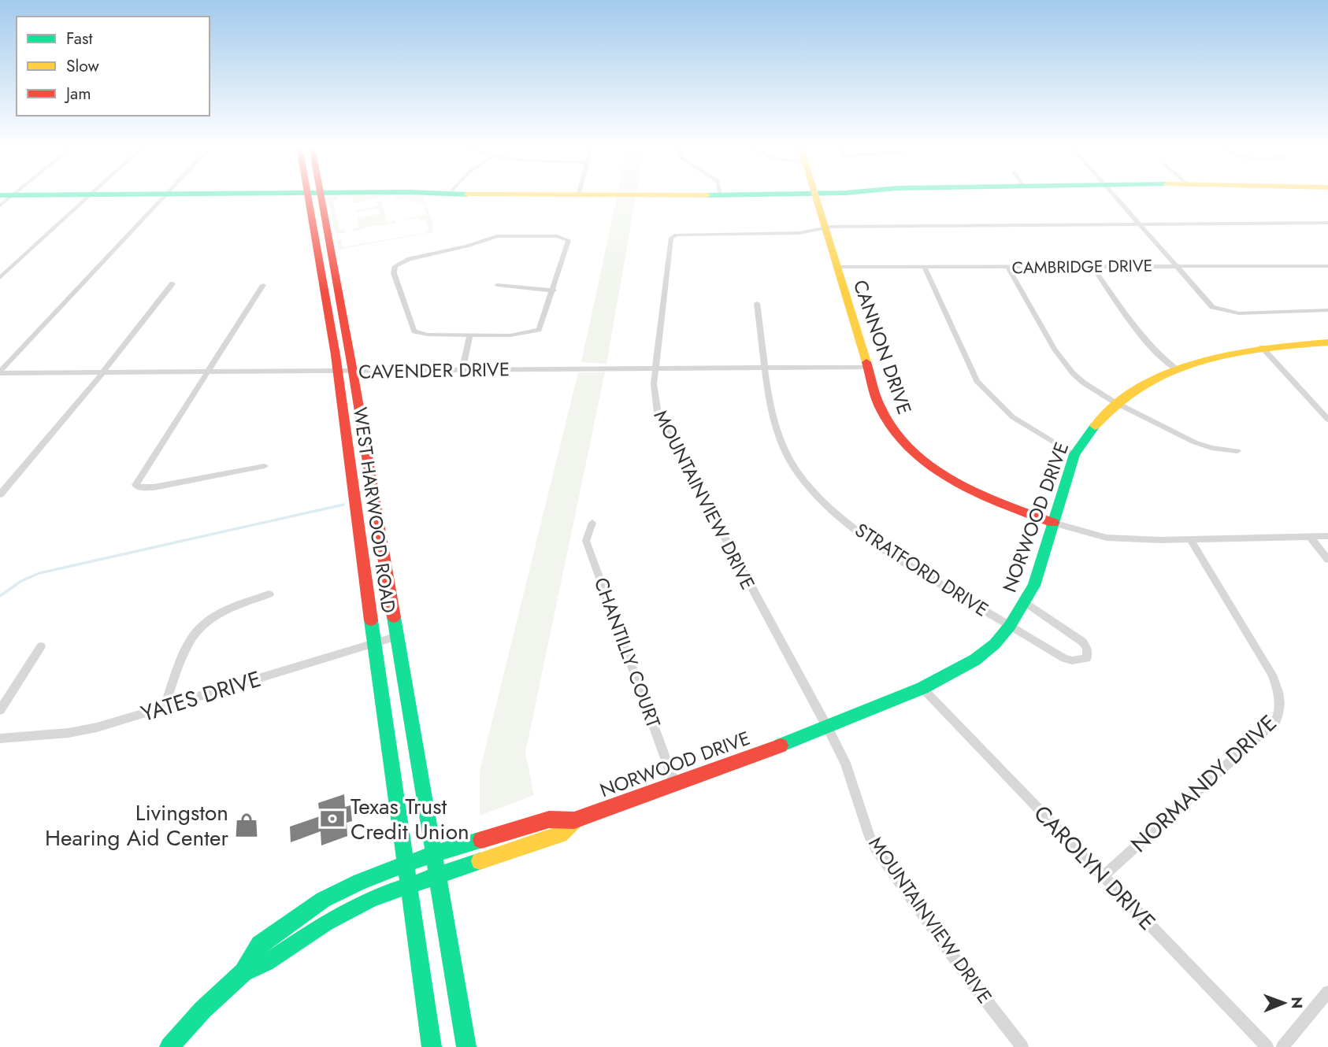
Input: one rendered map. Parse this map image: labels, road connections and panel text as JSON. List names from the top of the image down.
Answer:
{
  "streets": {
    "main road": ["CANNON DRIVE", "WEST HARWOOD ROAD", "NORWOOD DRIVE"],
    "street": [
      "CAMBRIDGE DRIVE",
      "CAVENDER DRIVE",
      "MOUNTAINVIEW DRIVE",
      "STRATFORD DRIVE",
      "CHANTILLY COURT",
      "YATES DRIVE",
      "NORMANDY DRIVE",
      "CAROLYN DRIVE"
    ]
  },
  "crossings": [
    ["CAMBRIDGE DRIVE", "CANNON DRIVE"],
    ["CANNON DRIVE", "CAVENDER DRIVE"],
    ["CANNON DRIVE", "MOUNTAINVIEW DRIVE"],
    ["CANNON DRIVE", "NORWOOD DRIVE"],
    ["CANNON DRIVE", "NORMANDY DRIVE"],
    ["CAVENDER DRIVE", "MOUNTAINVIEW DRIVE"],
    ["CAVENDER DRIVE", "WEST HARWOOD ROAD"],
    ["CAVENDER DRIVE", "STRATFORD DRIVE"],
    ["MOUNTAINVIEW DRIVE", "NORWOOD DRIVE"],
    ["WEST HARWOOD ROAD", "NORWOOD DRIVE"],
    ["WEST HARWOOD ROAD", "YATES DRIVE"],
    ["NORWOOD DRIVE", "STRATFORD DRIVE"],
    ["NORWOOD DRIVE", "CHANTILLY COURT"],
    ["NORWOOD DRIVE", "CAROLYN DRIVE"],
    ["NORMANDY DRIVE", "CAROLYN DRIVE"]
  ],
  "places": {
    "bank": ["Texas Trust Credit Union"],
    "shop": ["Livingston Hearing Aid Center"]
  },
  "legend": ["Fast", "Slow", "Jam"],
  "north": "right"
}
